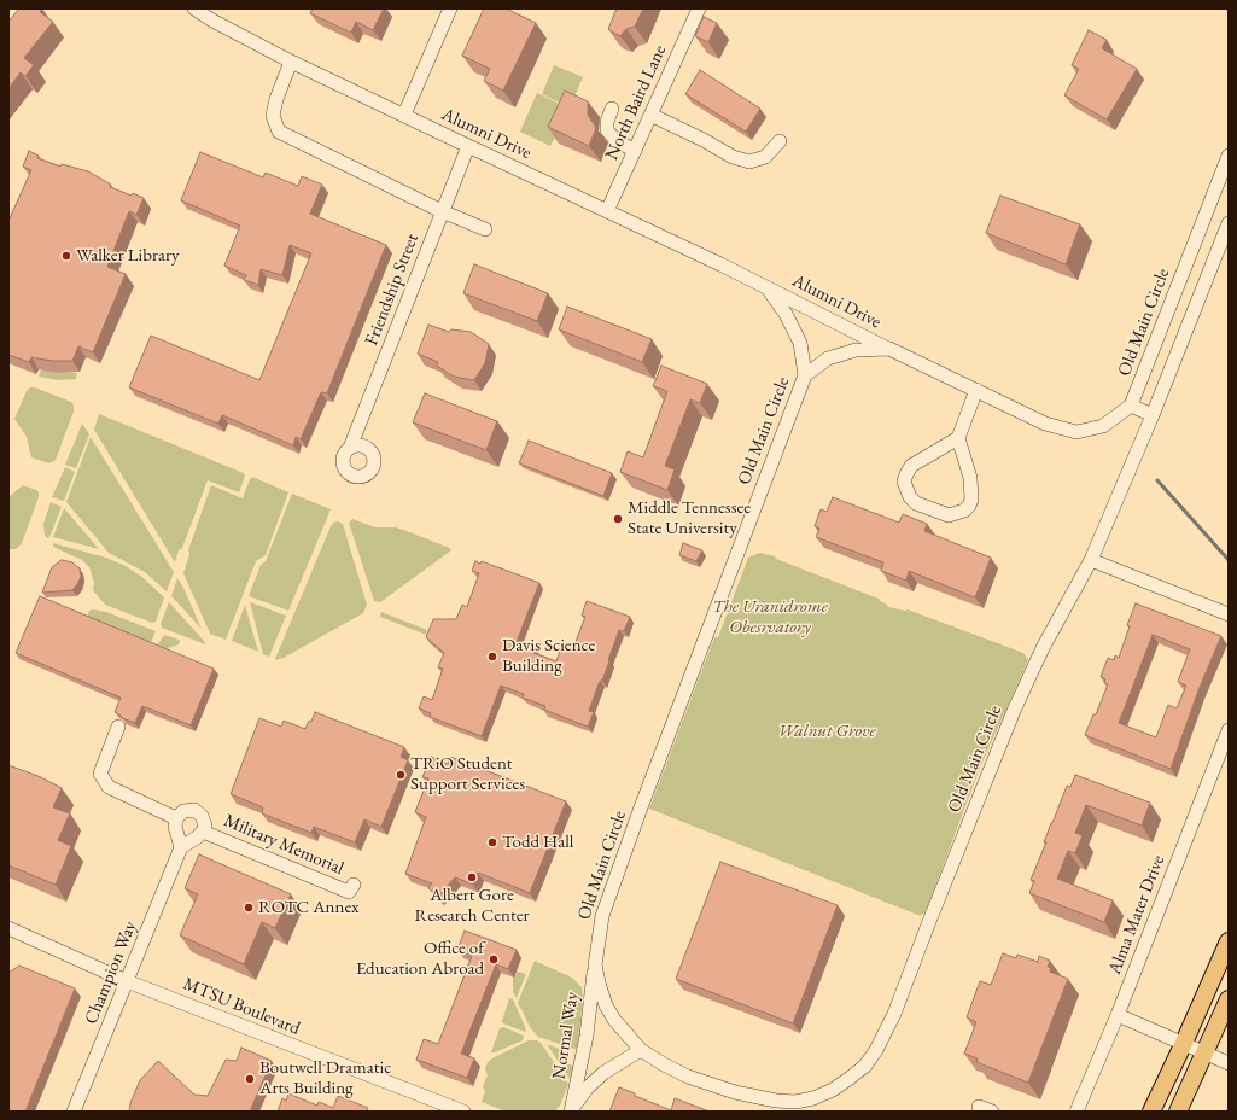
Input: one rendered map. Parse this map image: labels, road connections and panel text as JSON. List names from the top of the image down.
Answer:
{
  "streets": {
    "street": [
      "North Baird Lane",
      "Alumni Drive",
      "Friendship Street",
      "Old Main Circle",
      "Military Memorial",
      "Alma Mater Drive",
      "Champion Way",
      "MTSU Boulevard",
      "Normal Way"
    ]
  },
  "crossings": [
    ["North Baird Lane", "Alumni Drive"],
    ["Alumni Drive", "Friendship Street"],
    ["Alumni Drive", "Old Main Circle"],
    ["Old Main Circle", "Normal Way"],
    ["Military Memorial", "Champion Way"],
    ["Champion Way", "MTSU Boulevard"]
  ],
  "parks": ["The Uranidrome Obesrvatory", "Walnut Grove"],
  "places": [
    "Walker Library",
    "Middle Tennessee State University",
    "Davis Science Building",
    "TRiO Student Support Services",
    "Todd Hall",
    "Albert Gore Research Center",
    "ROTC Annex",
    "Office of Education Abroad",
    "Boutwell Dramatic Arts Building"
  ]
}
